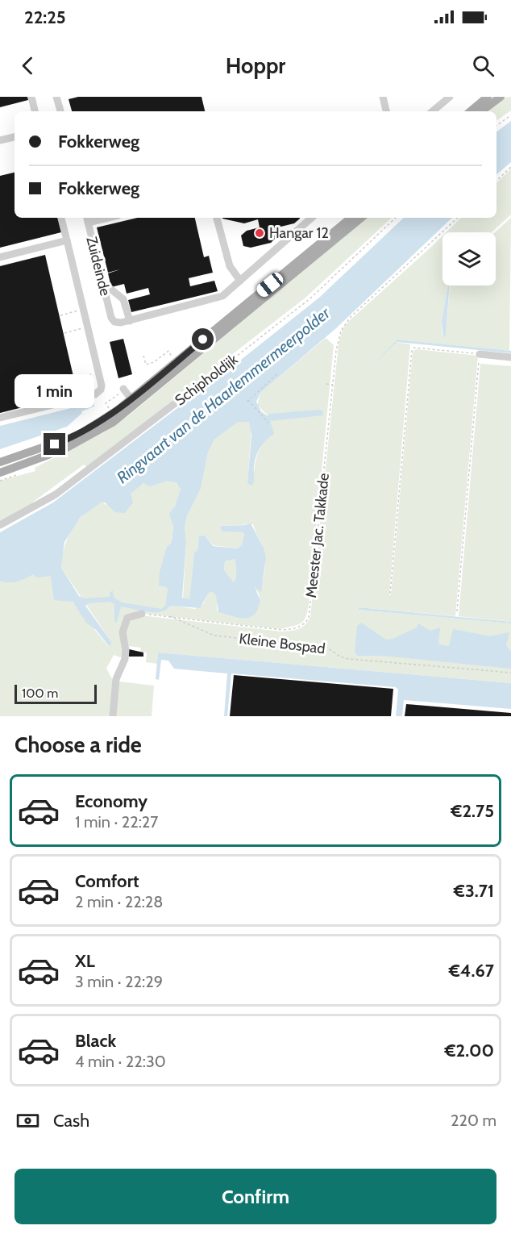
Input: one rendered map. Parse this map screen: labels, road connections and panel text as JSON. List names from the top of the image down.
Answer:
{
  "streets": {
    "street": ["Zuideinde", "Schipholdijk"],
    "path": ["Meester Jac. Takkade", "Kleine Bospad"]
  },
  "crossings": [
    ["Meester Jac. Takkade", "Kleine Bospad"]
  ],
  "water": ["Ringvaart van de Haarlemmermeerpolder"],
  "places": ["Hangar 12"],
  "scale_bar": "100 m",
  "page": {
    "status": "22:25",
    "header": "Hoppr",
    "banner": ["Fokkerweg", "Fokkerweg"],
    "bubble": "1 min",
    "scale": "100 m",
    "heading": "Choose a ride",
    "list": [
      {
        "name": "Economy",
        "note": "1 min · 22:27",
        "value": "€2.75"
      },
      {
        "name": "Comfort",
        "note": "2 min · 22:28",
        "value": "€3.71"
      },
      {
        "name": "XL",
        "note": "3 min · 22:29",
        "value": "€4.67"
      },
      {
        "name": "Black",
        "note": "4 min · 22:30",
        "value": "€2.00"
      }
    ],
    "pay": ["Cash", "220 m"],
    "buttons": "Confirm"
  }
}
